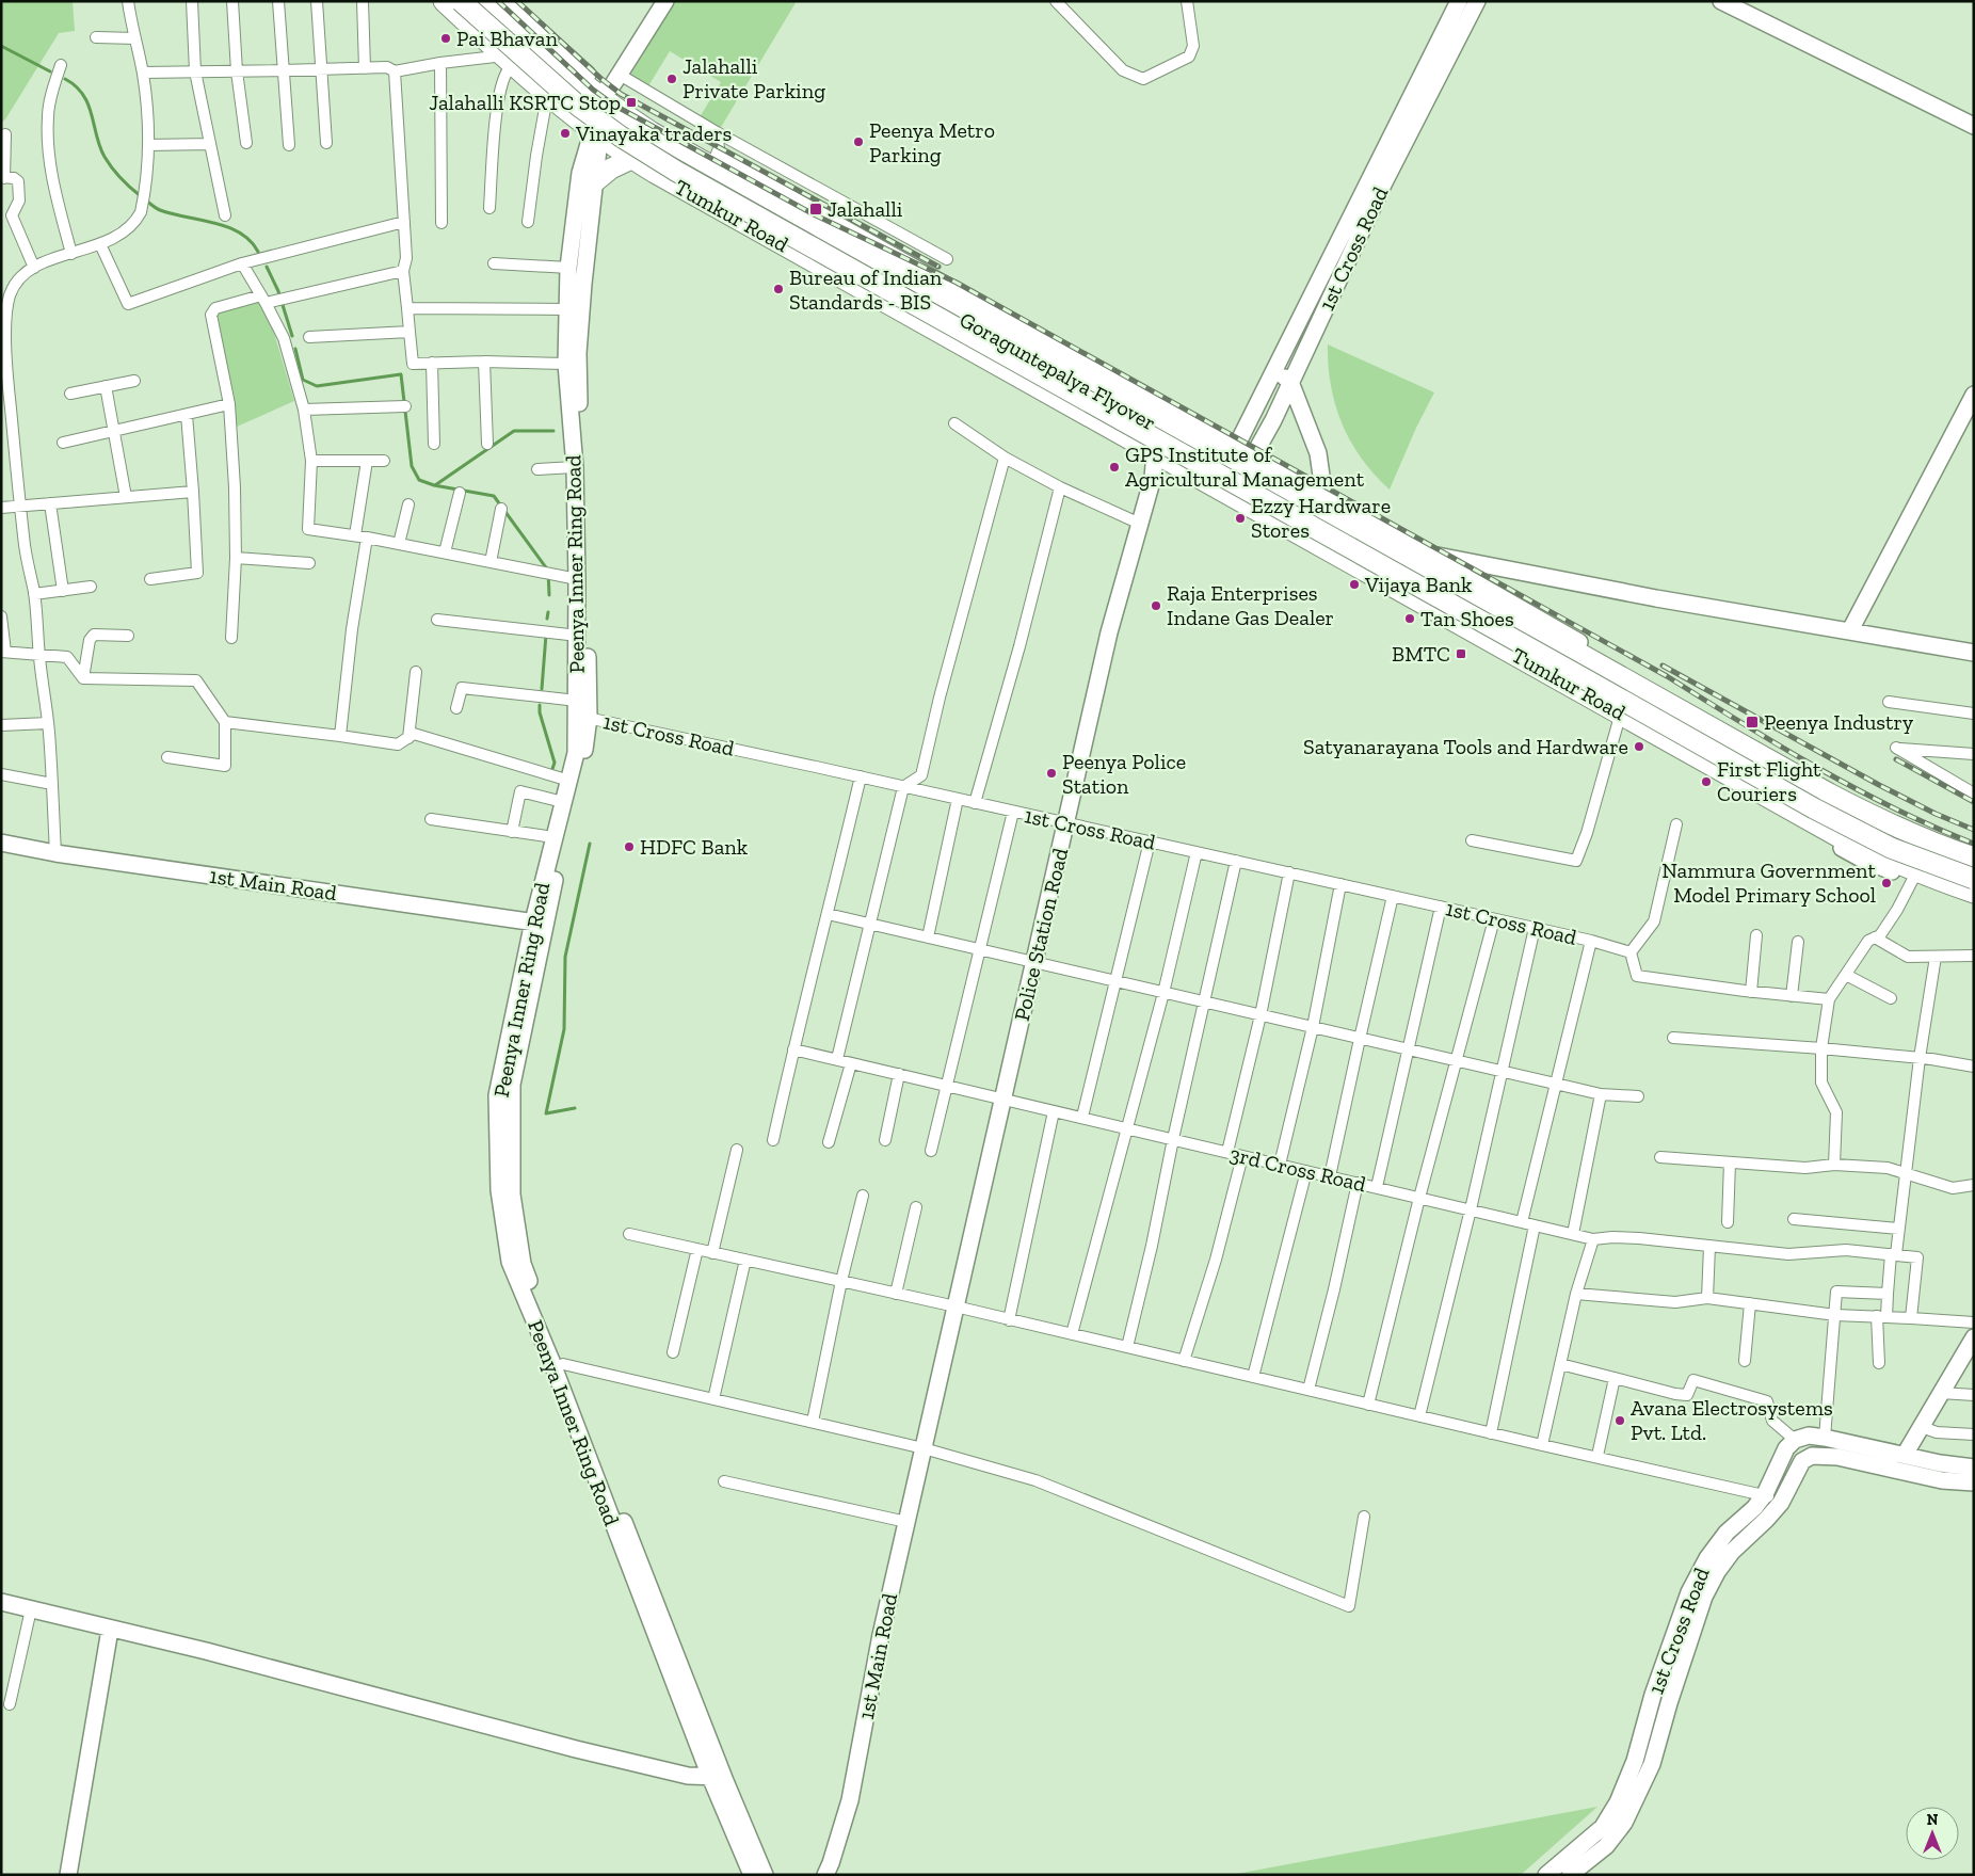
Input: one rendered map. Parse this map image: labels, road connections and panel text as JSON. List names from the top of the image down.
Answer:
{
  "streets": {
    "highway": ["Tumkur Road", "Goraguntepalya Flyover"],
    "street": [
      "1st Cross Road",
      "Peenya Inner Ring Road",
      "1st Main Road",
      "Police Station Road",
      "3rd Cross Road"
    ]
  },
  "crossings": [
    ["Tumkur Road", "1st Cross Road"],
    ["Tumkur Road", "Peenya Inner Ring Road"],
    ["Tumkur Road", "Police Station Road"],
    ["1st Cross Road", "Peenya Inner Ring Road"],
    ["1st Cross Road", "Police Station Road"],
    ["Peenya Inner Ring Road", "1st Main Road"],
    ["1st Main Road", "Police Station Road"],
    ["Police Station Road", "3rd Cross Road"]
  ],
  "places": {
    "other": [
      "Pai Bhavan",
      "Jalahalli Private Parking",
      "Vinayaka traders",
      "Peenya Metro Parking",
      "Bureau of Indian Standards - BIS",
      "GPS Institute of Agricultural Management",
      "Ezzy Hardware Stores",
      "Vijaya Bank",
      "Raja Enterprises Indane Gas Dealer",
      "Tan Shoes",
      "Satyanarayana Tools and Hardware",
      "Peenya Police Station",
      "First Flight Couriers",
      "HDFC Bank",
      "Nammura Government Model Primary School",
      "Avana Electrosystems Pvt. Ltd."
    ],
    "transit": [
      "Jalahalli KSRTC Stop",
      "Jalahalli",
      "BMTC",
      "Peenya Industry"
    ]
  },
  "north": "top"
}
